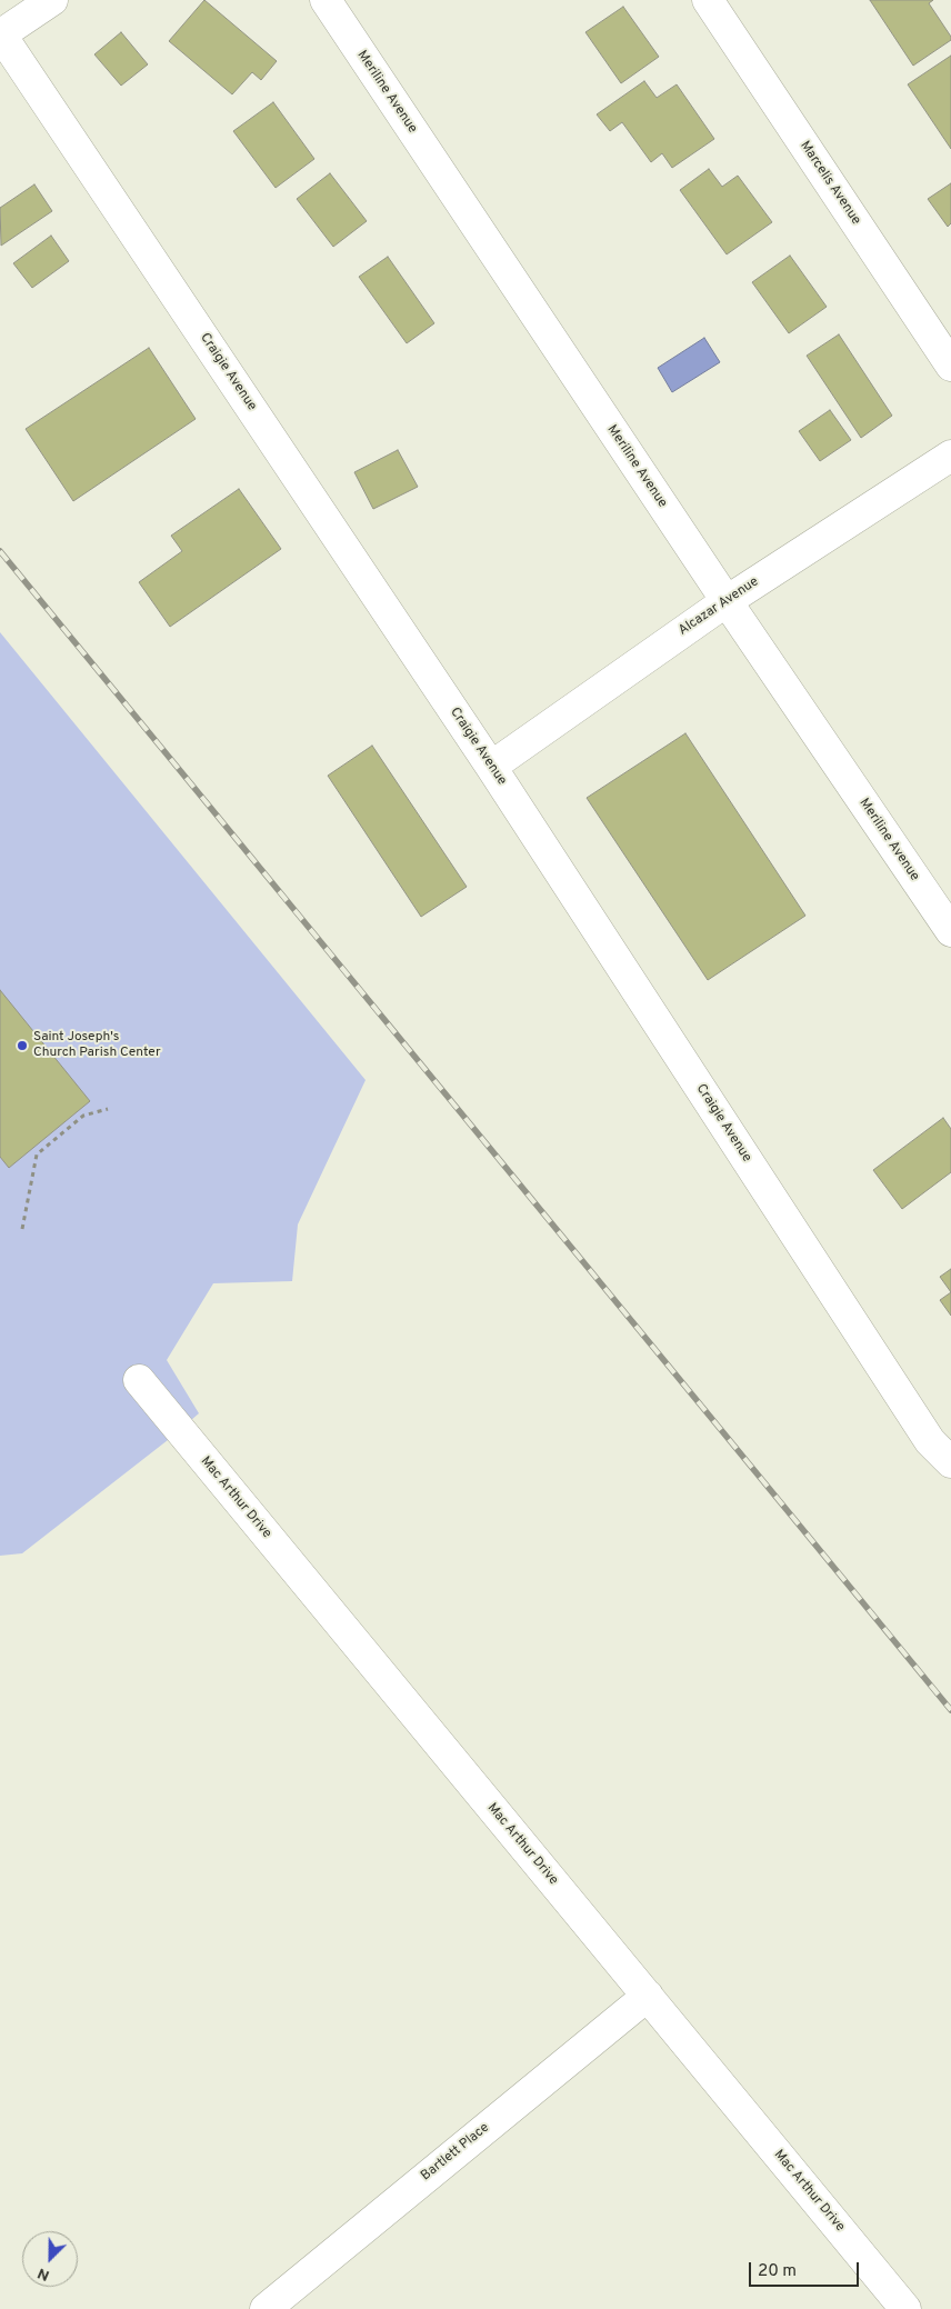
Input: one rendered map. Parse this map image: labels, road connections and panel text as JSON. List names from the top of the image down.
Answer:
{
  "streets": {
    "street": [
      "Meriline Avenue",
      "Marcelis Avenue",
      "Craigie Avenue",
      "Alcazar Avenue",
      "Mac Arthur Drive",
      "Bartlett Place"
    ]
  },
  "crossings": [
    ["Meriline Avenue", "Alcazar Avenue"],
    ["Craigie Avenue", "Alcazar Avenue"],
    ["Mac Arthur Drive", "Bartlett Place"]
  ],
  "places": ["Saint Joseph's Church Parish Center"],
  "scale_bar": "20 m",
  "north": "bottom left"
}
